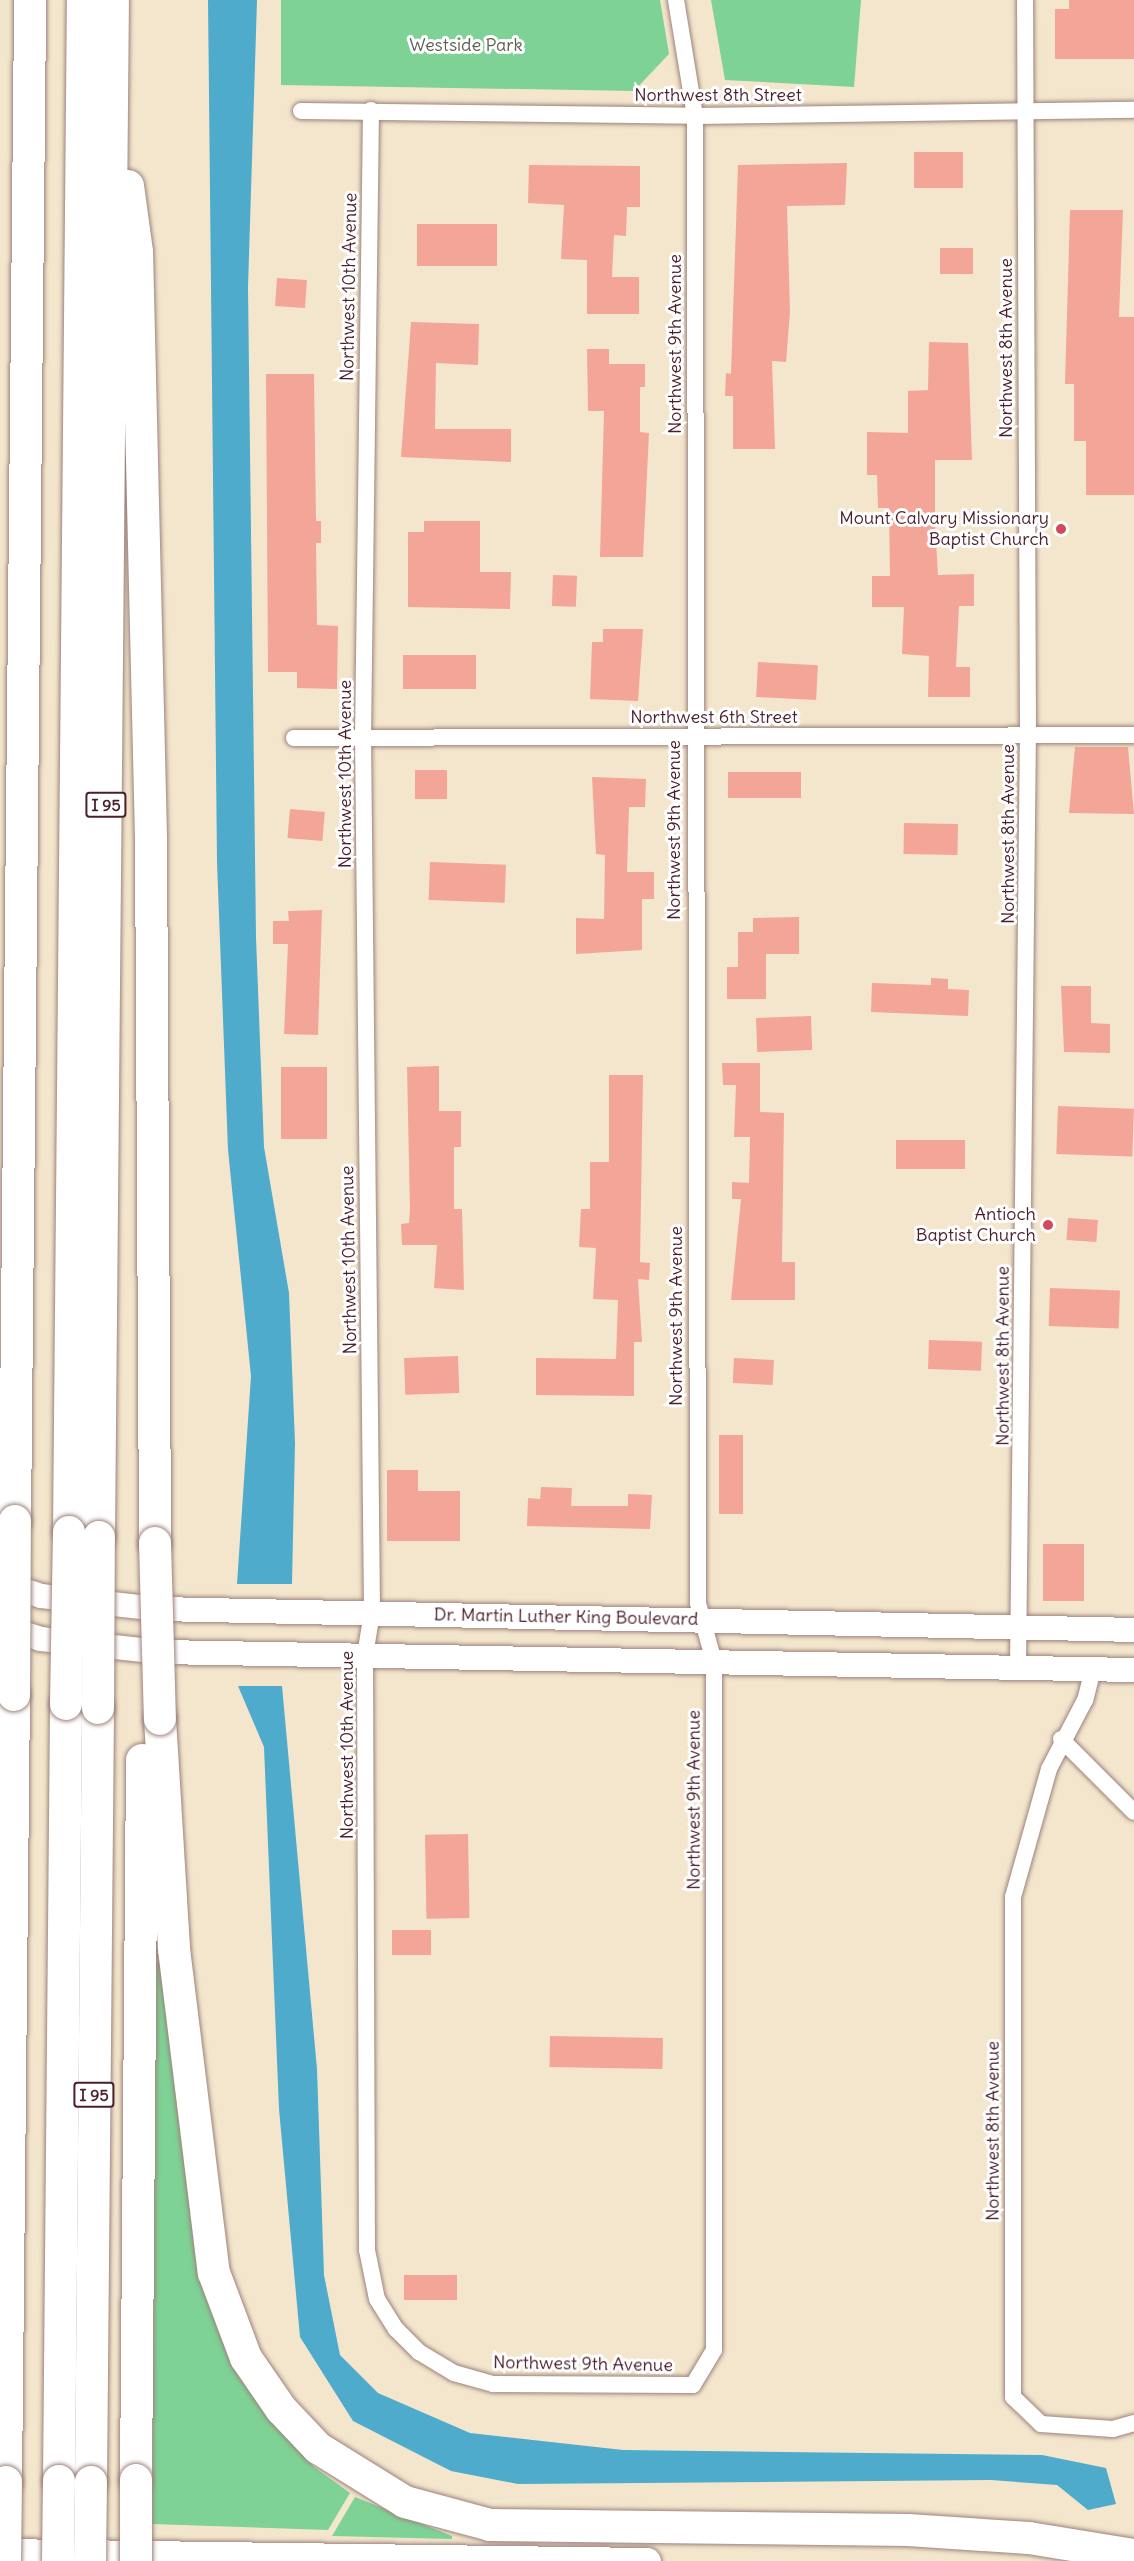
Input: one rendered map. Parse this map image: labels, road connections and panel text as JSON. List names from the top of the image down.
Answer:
{
  "streets": {
    "highway": ["I 95"],
    "main road": ["Dr. Martin Luther King Boulevard"],
    "street": [
      "Northwest 8th Street",
      "Northwest 10th Avenue",
      "Northwest 9th Avenue",
      "Northwest 8th Avenue",
      "Northwest 6th Street"
    ]
  },
  "crossings": [
    ["Northwest 8th Street", "Northwest 10th Avenue"],
    ["Northwest 8th Street", "Northwest 9th Avenue"],
    ["Northwest 8th Street", "Northwest 8th Avenue"],
    ["Northwest 10th Avenue", "Northwest 9th Avenue"],
    ["Northwest 10th Avenue", "Northwest 6th Street"],
    ["Northwest 10th Avenue", "Dr. Martin Luther King Boulevard"],
    ["Northwest 9th Avenue", "Northwest 6th Street"],
    ["Northwest 9th Avenue", "Dr. Martin Luther King Boulevard"],
    ["Northwest 8th Avenue", "Northwest 6th Street"],
    ["Northwest 8th Avenue", "Dr. Martin Luther King Boulevard"]
  ],
  "parks": ["Westside Park"],
  "places": ["Mount Calvary Missionary Baptist Church", "Antioch Baptist Church"]
}
